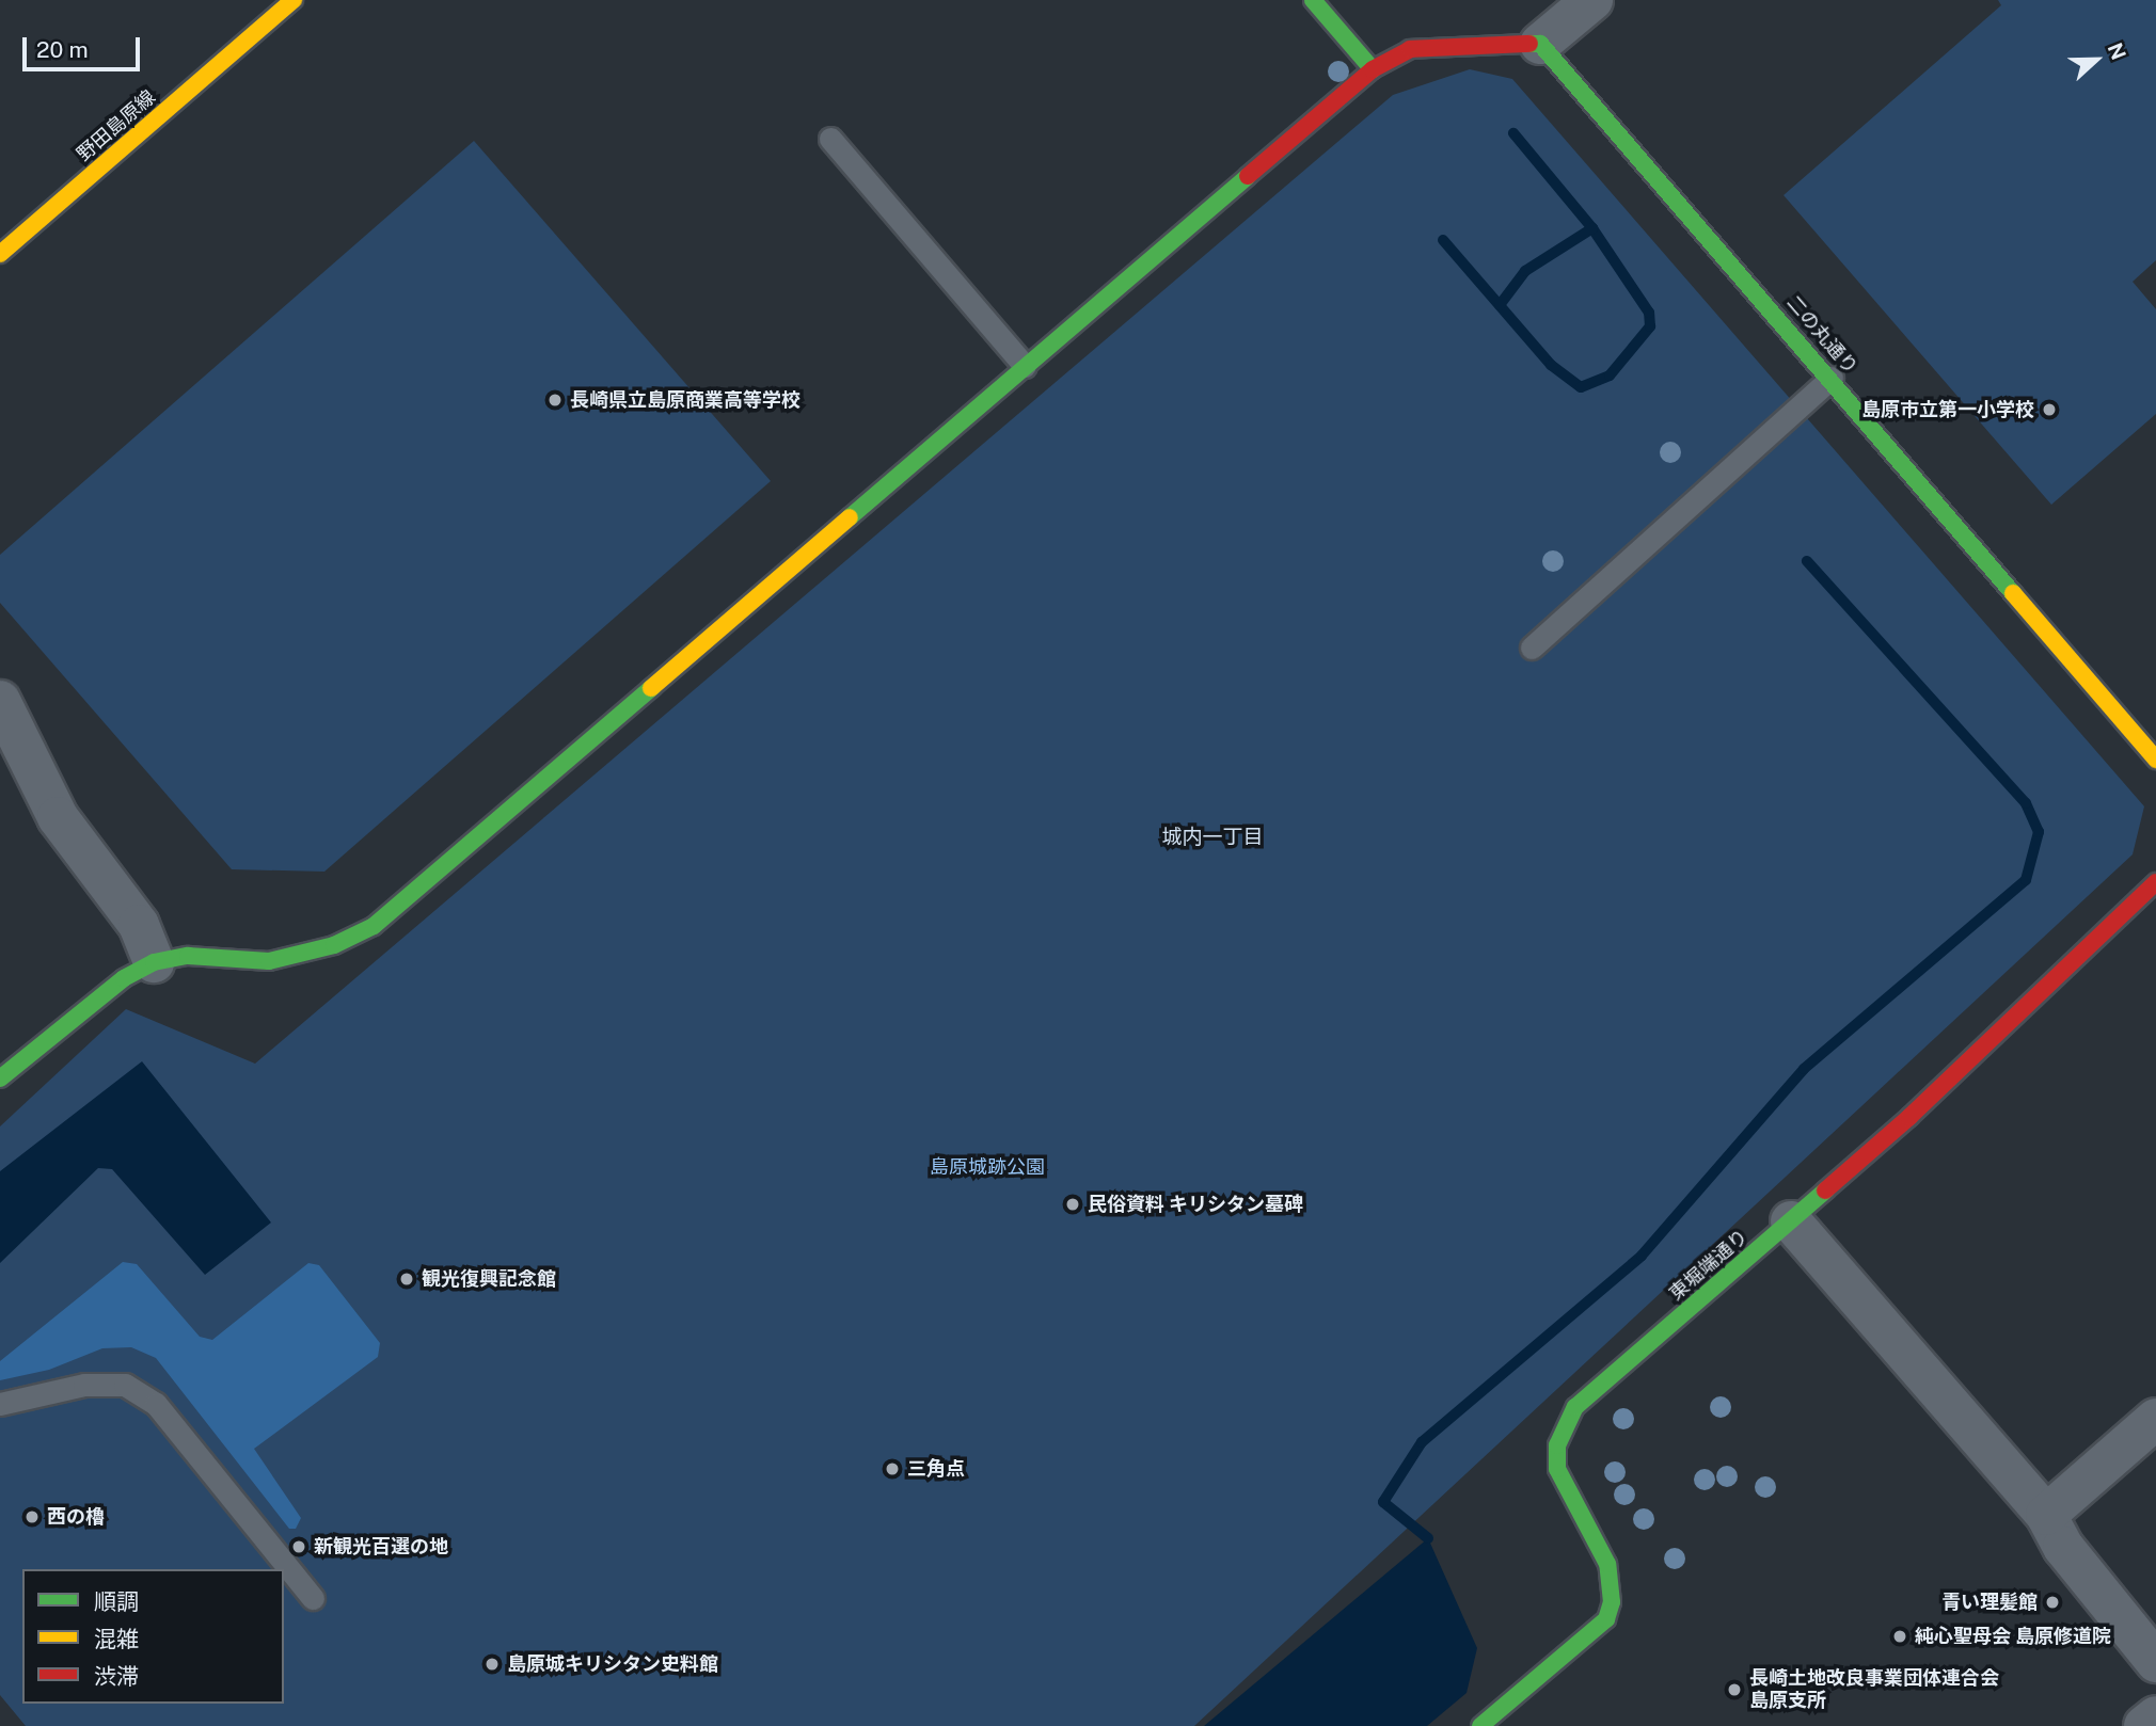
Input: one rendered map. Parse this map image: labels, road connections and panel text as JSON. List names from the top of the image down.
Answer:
{
  "streets": {
    "street": ["野田島原線", "二の丸通り", "東堀端通り"]
  },
  "districts": ["城内一丁目"],
  "parks": ["島原城跡公園"],
  "places": [
    "長崎県立島原商業高等学校",
    "島原市立第一小学校",
    "民俗資料 キリシタン墓碑",
    "観光復興記念館",
    "三角点",
    "西の櫓",
    "新観光百選の地",
    "青い理髪館",
    "純心聖母会 島原修道院",
    "島原城キリシタン史料館",
    "長崎土地改良事業団体連合会 島原支所"
  ],
  "legend": ["順調", "混雑", "渋滞"],
  "scale_bar": "20 m",
  "north": "right"
}
